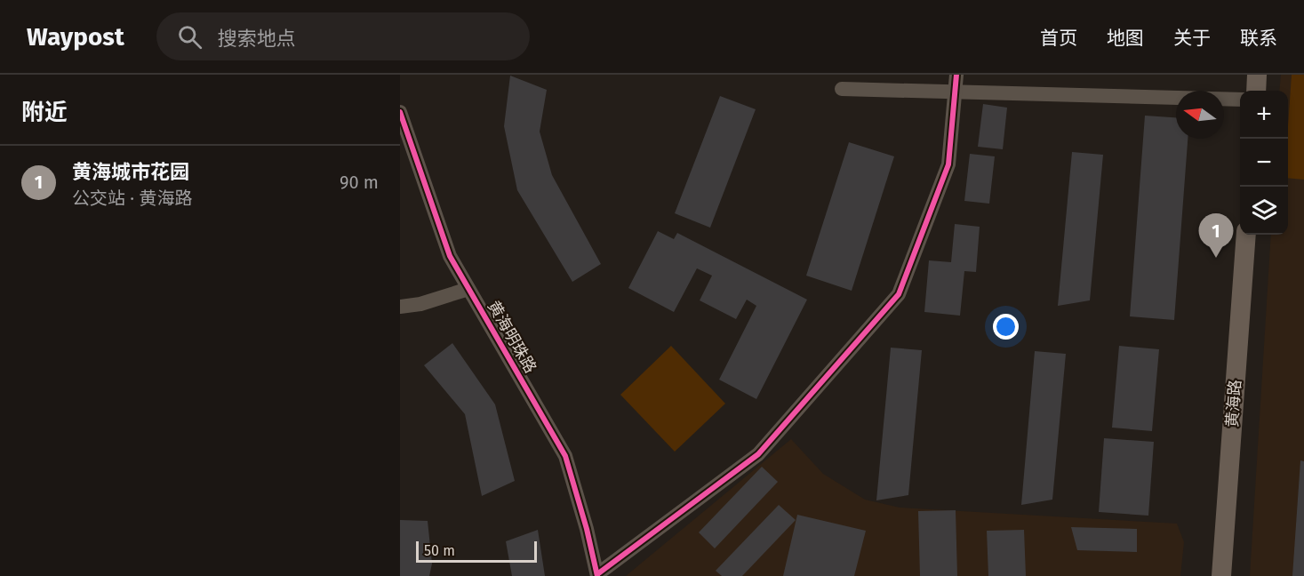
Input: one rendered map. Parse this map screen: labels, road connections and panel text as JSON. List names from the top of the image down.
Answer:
{
  "streets": {
    "main road": ["黄海路"],
    "street": ["黄海明珠路"]
  },
  "scale_bar": "50 m",
  "north": "left",
  "page": {
    "header": "Waypost",
    "search": "搜索地点",
    "nav": [
      "首页",
      "地图",
      "关于",
      "联系"
    ],
    "heading": "附近",
    "map_buttons": ["+", "−"],
    "list": [
      {
        "mark": "1",
        "name": "黄海城市花园",
        "note": "公交站 · 黄海路",
        "value": "90 m"
      }
    ],
    "pins": "1",
    "scale": "50 m"
  }
}
